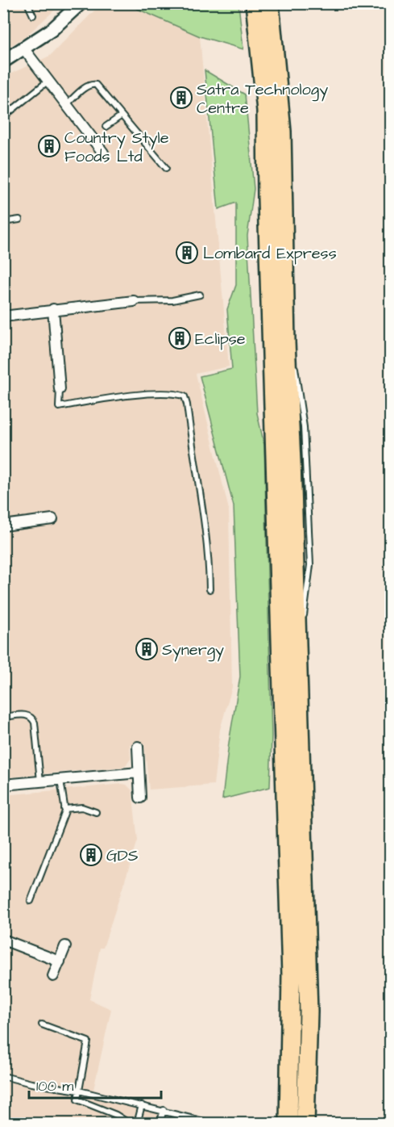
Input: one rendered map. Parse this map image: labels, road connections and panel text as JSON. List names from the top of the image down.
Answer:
{
  "places": {
    "building": [
      "Satra Technology Centre",
      "Country Style Foods Ltd",
      "Lombard Express",
      "Eclipse",
      "Synergy",
      "GDS"
    ]
  },
  "scale_bar": "100 m"
}
